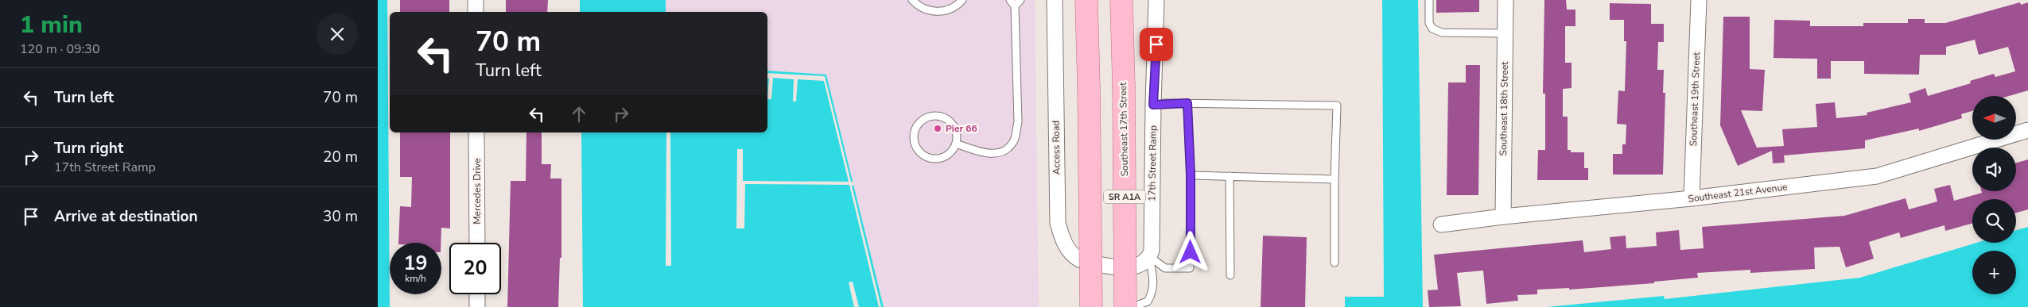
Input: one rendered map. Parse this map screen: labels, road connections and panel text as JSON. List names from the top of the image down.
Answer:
{
  "streets": {
    "main road": ["Southeast 17th Street", "SR A1A"],
    "street": [
      "Southeast 19th Street",
      "Southeast 18th Street",
      "Access Road",
      "17th Street Ramp",
      "Mercedes Drive",
      "Southeast 21st Avenue"
    ]
  },
  "crossings": [
    ["Southeast 19th Street", "Southeast 21st Avenue"],
    ["Southeast 18th Street", "Southeast 21st Avenue"],
    ["Access Road", "17th Street Ramp"]
  ],
  "places": ["Pier 66"],
  "north": "left",
  "page": {
    "heading": ["1 min", "120 m · 09:30"],
    "turn": ["70 m", "Turn left"],
    "list": [
      {
        "name": "Turn left",
        "value": "70 m"
      },
      {
        "name": "Turn right",
        "note": "17th Street Ramp",
        "value": "20 m"
      },
      {
        "name": "Arrive at destination",
        "value": "30 m"
      }
    ],
    "map_buttons": "+",
    "speed": "19 km/h",
    "limit": "20"
  }
}
